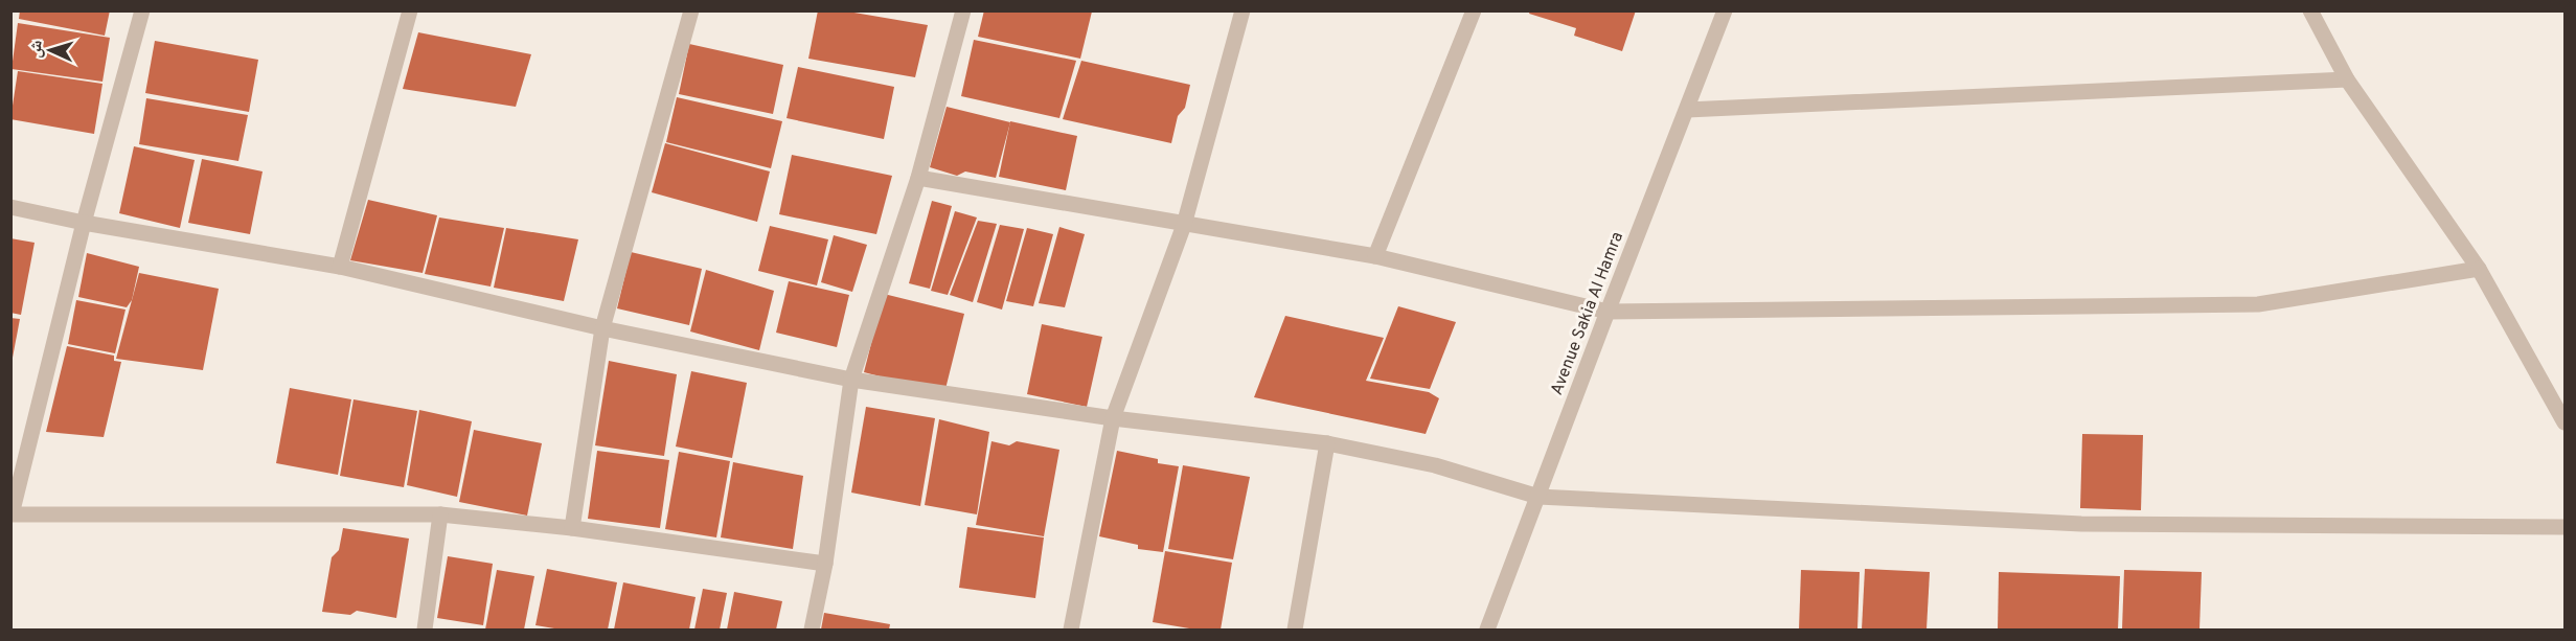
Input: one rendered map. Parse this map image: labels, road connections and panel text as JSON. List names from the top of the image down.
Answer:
{
  "streets": {
    "street": ["Avenue Sakia Al Hamra"]
  },
  "north": "left"
}
